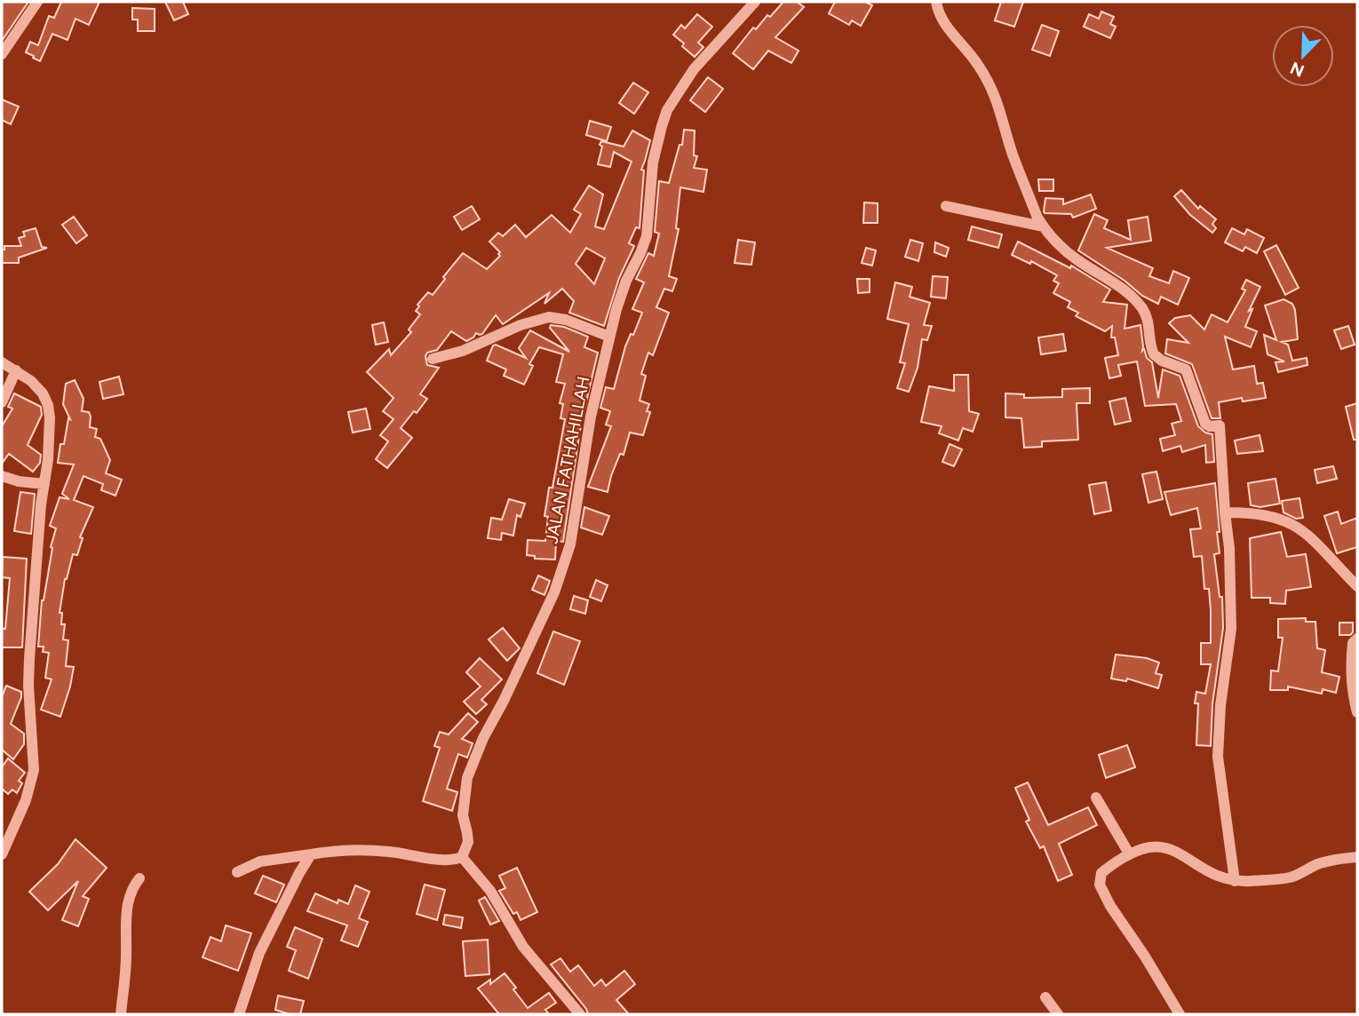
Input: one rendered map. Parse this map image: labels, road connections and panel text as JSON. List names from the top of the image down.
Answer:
{
  "streets": {
    "street": ["JALAN FATHAHILLAH"]
  },
  "north": "bottom left"
}
